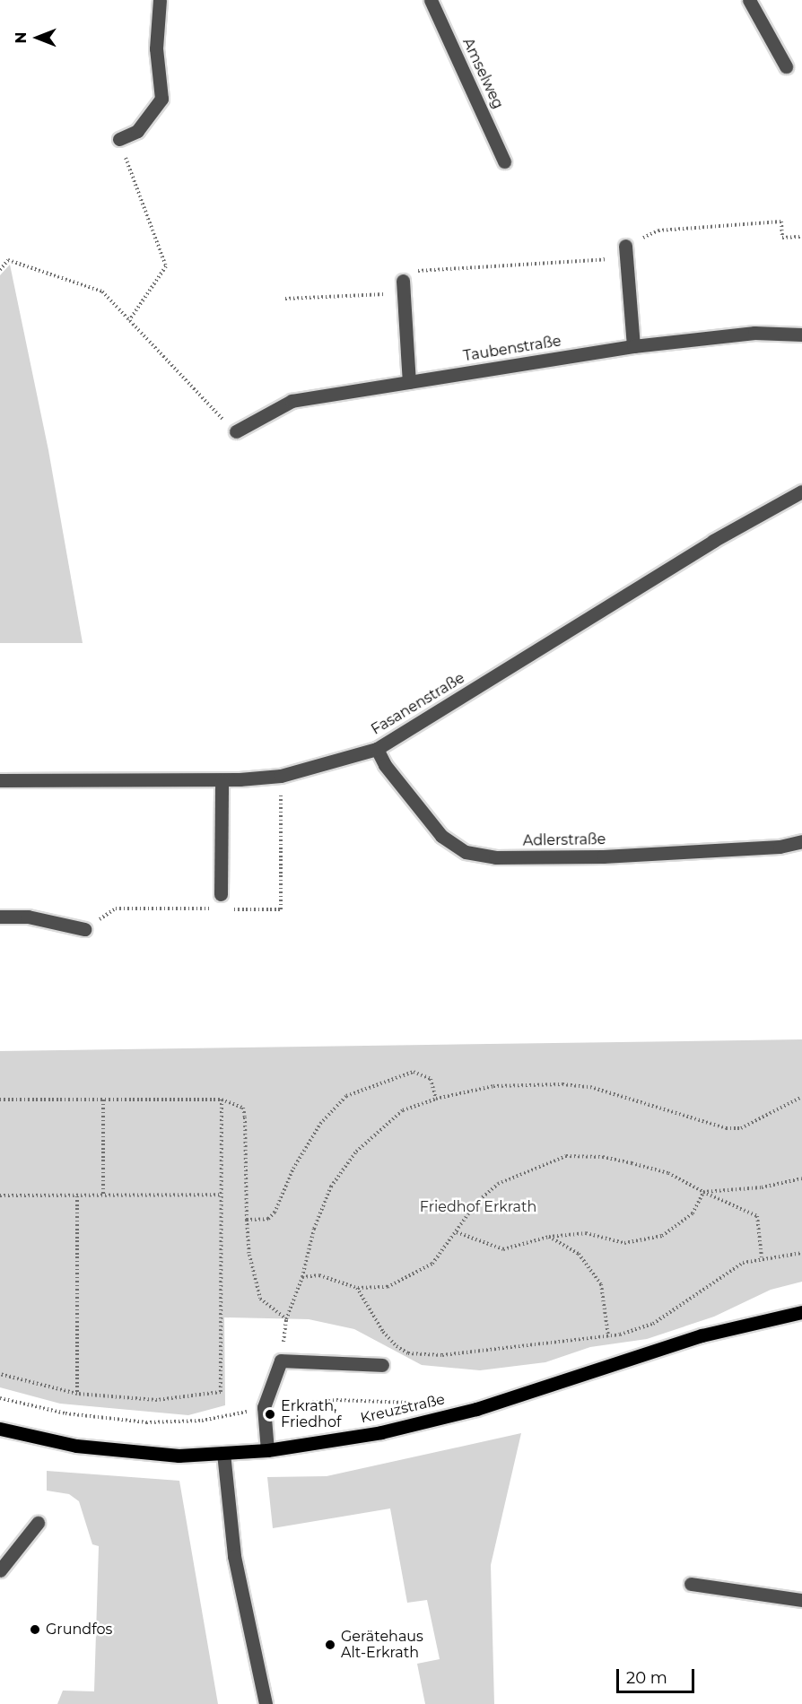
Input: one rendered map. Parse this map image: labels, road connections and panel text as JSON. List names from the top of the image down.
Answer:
{
  "streets": {
    "main road": ["Kreuzstraße"],
    "street": [
      "Amselweg",
      "Taubenstraße",
      "Fasanenstraße",
      "Adlerstraße"
    ]
  },
  "crossings": [
    ["Fasanenstraße", "Adlerstraße"]
  ],
  "parks": ["Friedhof Erkrath"],
  "places": ["Erkrath, Friedhof", "Grundfos", "Gerätehaus Alt-Erkrath"],
  "scale_bar": "20 m",
  "north": "left"
}
